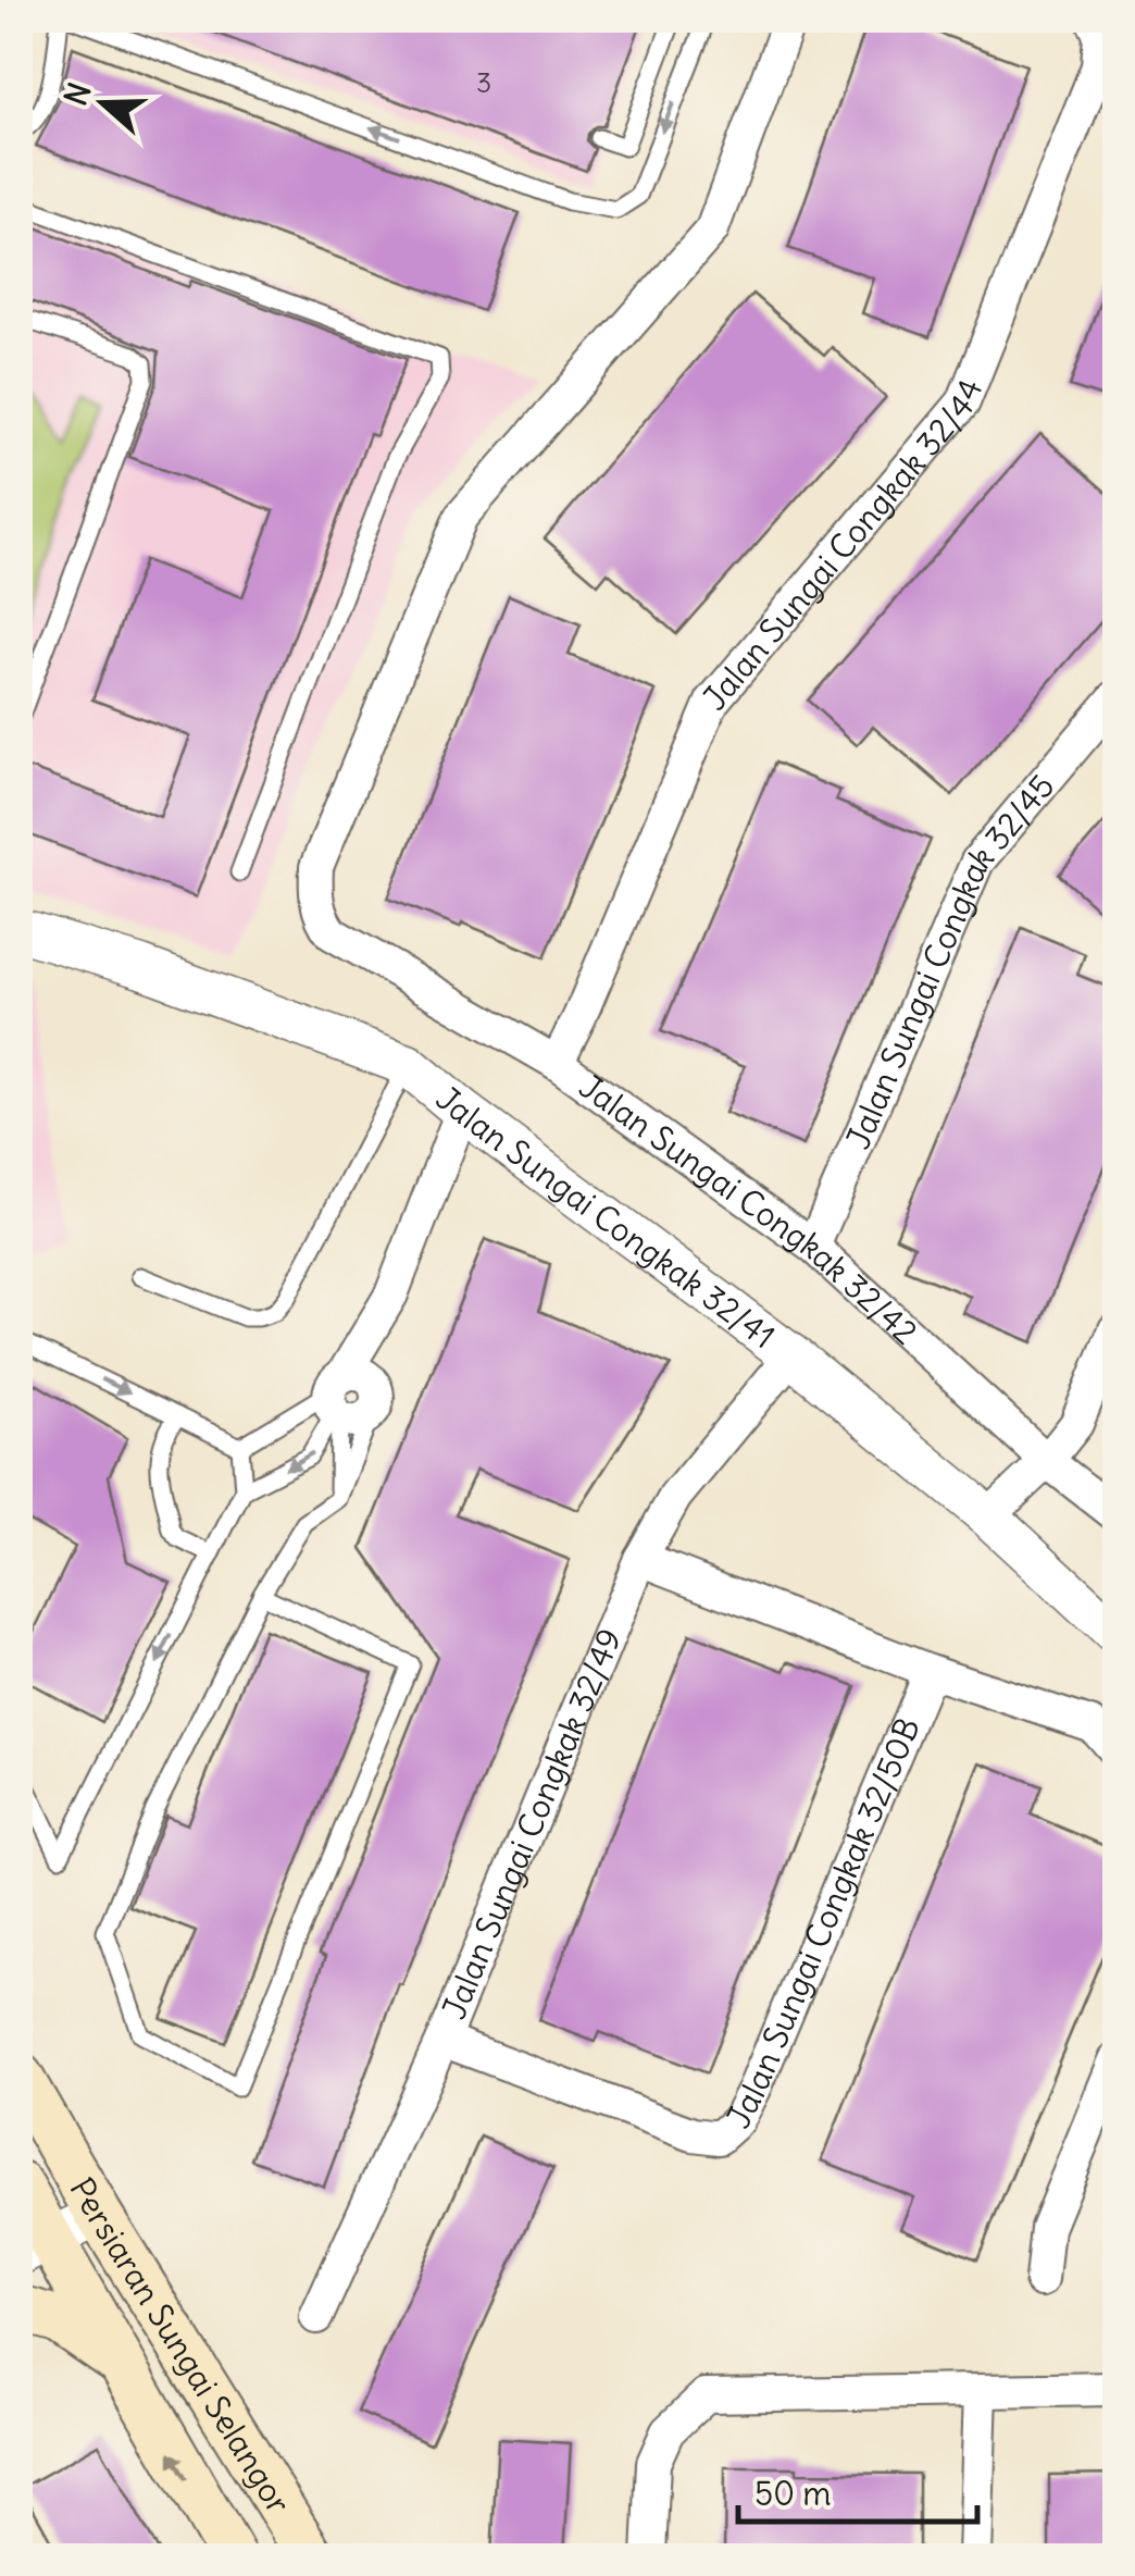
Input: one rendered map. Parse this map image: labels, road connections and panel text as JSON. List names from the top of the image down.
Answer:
{
  "streets": {
    "main road": ["Persiaran Sungai Selangor"],
    "street": [
      "Jalan Sungai Congkak 32/44",
      "Jalan Sungai Congkak 32/45",
      "Jalan Sungai Congkak 32/42",
      "Jalan Sungai Congkak 32/41",
      "Jalan Sungai Congkak 32/49",
      "Jalan Sungai Congkak 32/50B"
    ]
  },
  "crossings": [
    ["Jalan Sungai Congkak 32/44", "Jalan Sungai Congkak 32/42"],
    ["Jalan Sungai Congkak 32/45", "Jalan Sungai Congkak 32/42"],
    ["Jalan Sungai Congkak 32/41", "Jalan Sungai Congkak 32/49"],
    ["Jalan Sungai Congkak 32/49", "Jalan Sungai Congkak 32/50B"]
  ],
  "house_numbers": ["3"],
  "scale_bar": "50 m",
  "north": "left"
}
